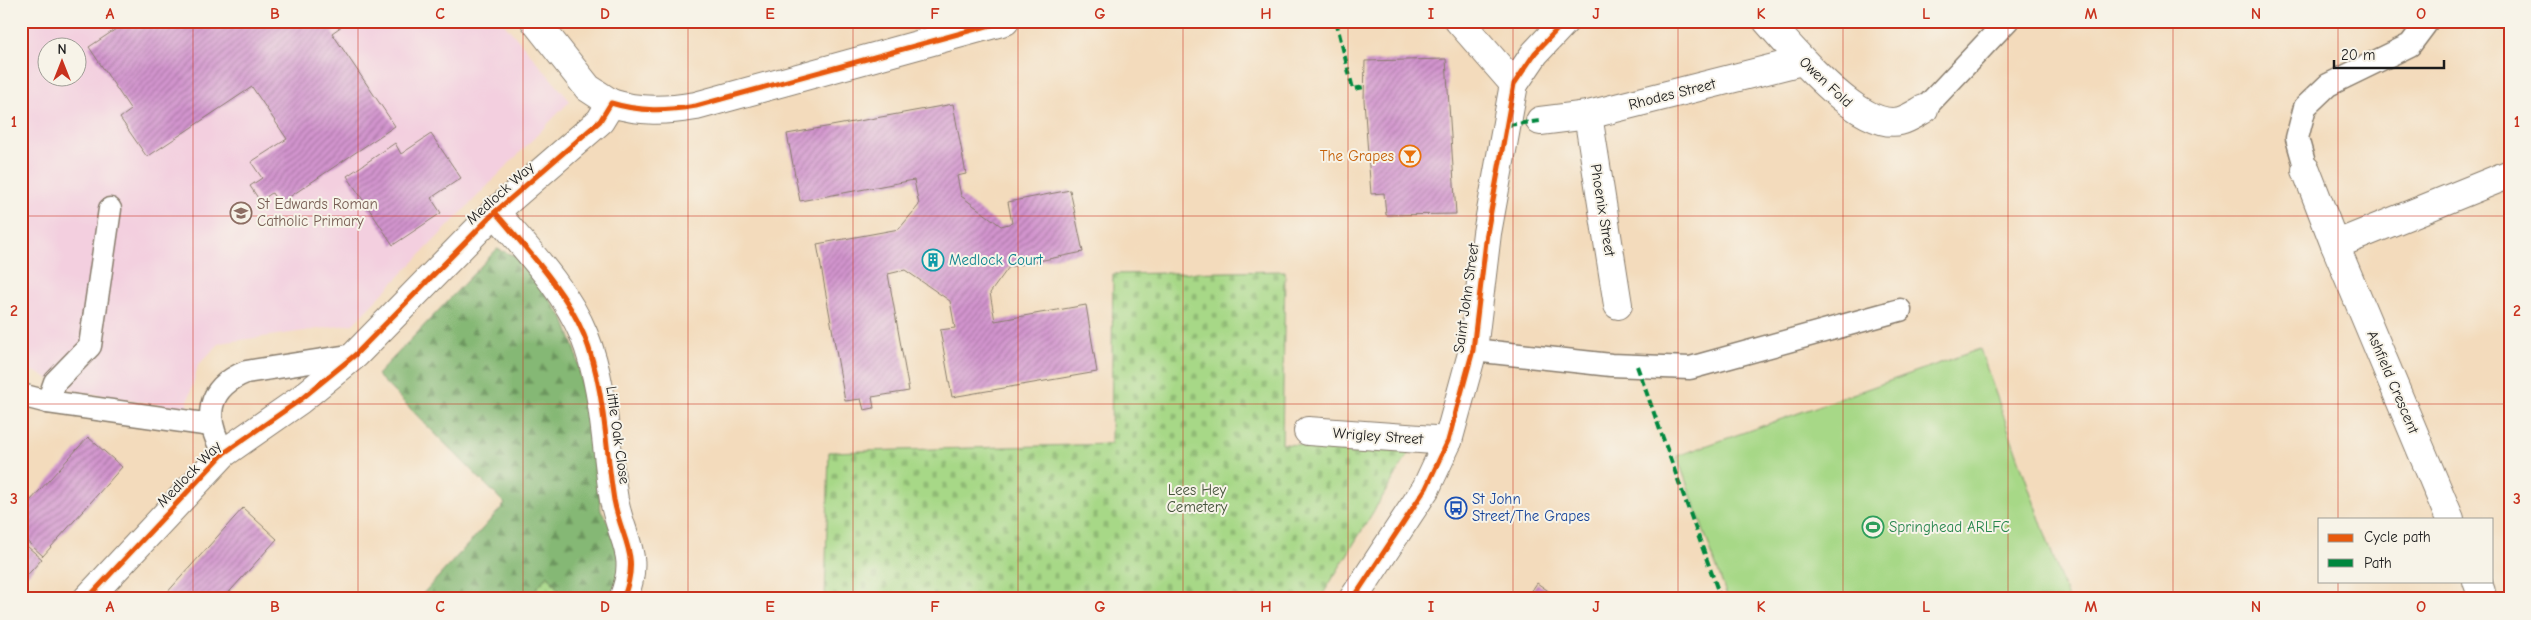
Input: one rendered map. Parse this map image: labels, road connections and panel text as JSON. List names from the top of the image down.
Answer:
{
  "streets": {
    "street": [
      "Owen Fold",
      "Rhodes Street",
      "Medlock Way",
      "Phoenix Street",
      "Saint John Street",
      "Ashfield Crescent",
      "Little Oak Close",
      "Wrigley Street"
    ]
  },
  "crossings": [
    ["Owen Fold", "Rhodes Street"],
    ["Rhodes Street", "Phoenix Street"],
    ["Medlock Way", "Little Oak Close"],
    ["Saint John Street", "Wrigley Street"]
  ],
  "parks": ["Lees Hey Cemetery"],
  "places": {
    "bar": ["The Grapes"],
    "school or university": ["St Edwards Roman Catholic Primary"],
    "building": ["Medlock Court"],
    "bus stop": ["St John Street/The Grapes"],
    "sports": ["Springhead ARLFC"]
  },
  "legend": ["Cycle path", "Path"],
  "scale_bar": "20 m",
  "north": "top",
  "grid": {
    "columns": [
      "A",
      "B",
      "C",
      "D",
      "E",
      "F",
      "G",
      "H",
      "I",
      "J",
      "K",
      "L",
      "M",
      "N",
      "O"
    ],
    "rows": ["1", "2", "3"]
  }
}
